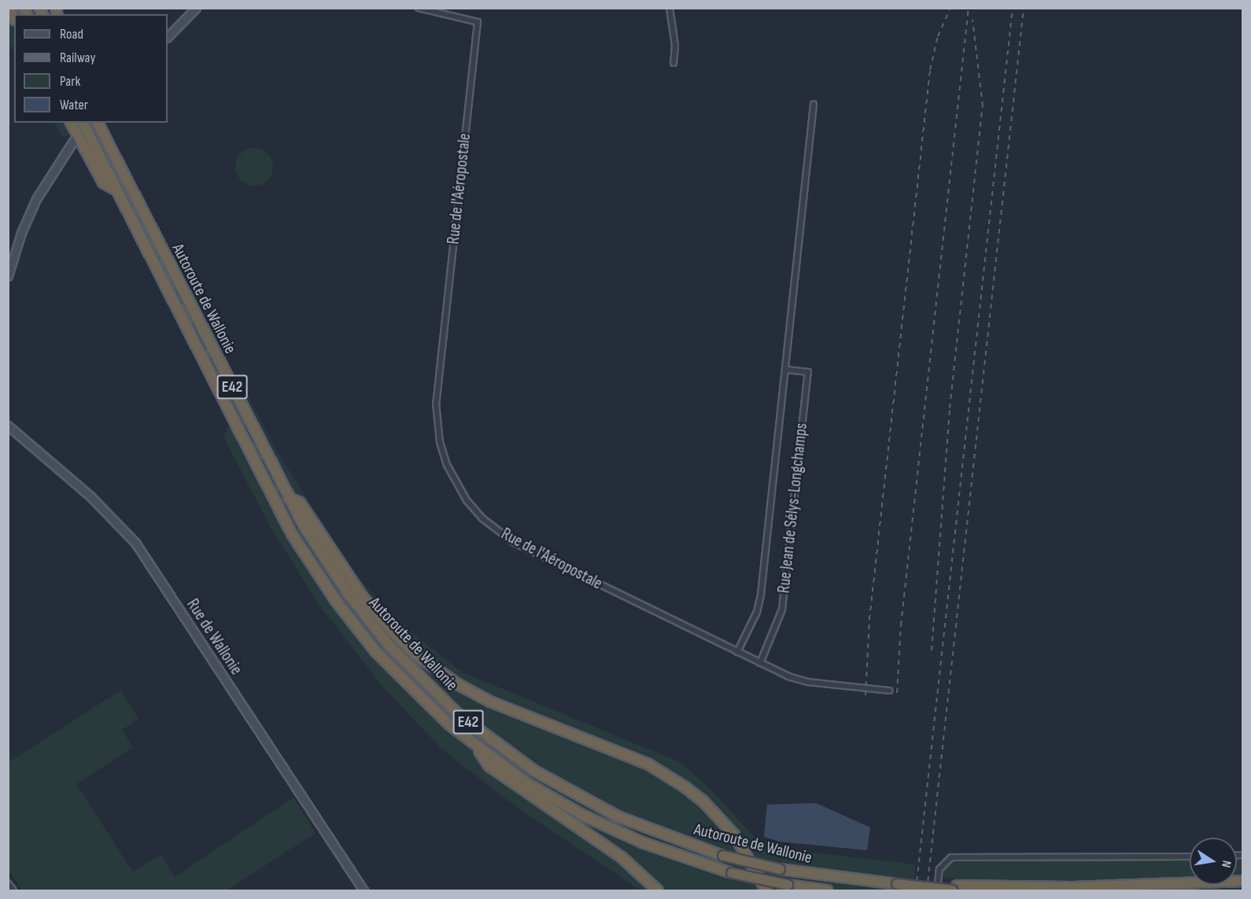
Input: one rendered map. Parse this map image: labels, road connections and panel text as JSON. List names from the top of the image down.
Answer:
{
  "streets": {
    "highway": ["Autoroute de Wallonie", "E42"],
    "street": ["Rue de l'Aéropostale", "Rue Jean de Sélys-Longchamps", "Rue de Wallonie"]
  },
  "crossings": [
    ["Rue de l'Aéropostale", "Rue Jean de Sélys-Longchamps"]
  ],
  "legend": [
    "Road",
    "Railway",
    "Park",
    "Water"
  ],
  "north": "right"
}
